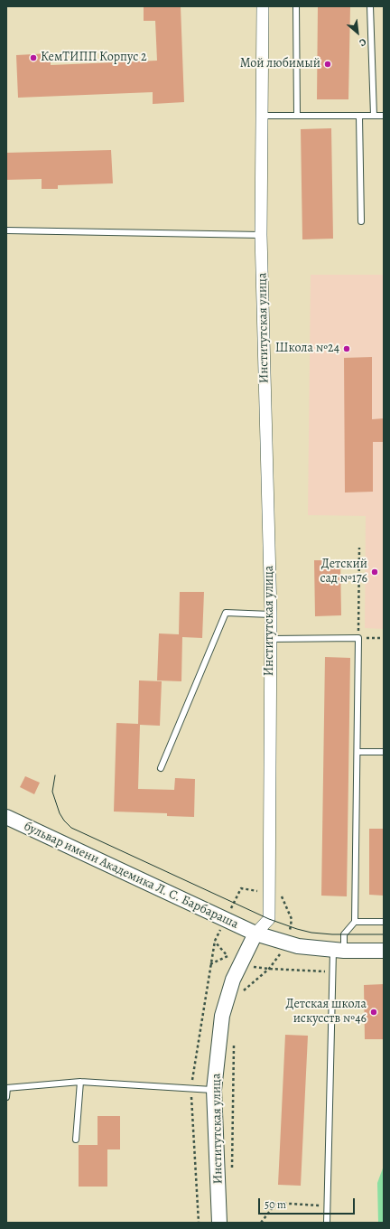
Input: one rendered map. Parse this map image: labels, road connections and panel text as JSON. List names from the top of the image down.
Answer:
{
  "streets": {
    "street": ["Институтская улица", "бульвар имени Академика Л. С. Барбараша"]
  },
  "crossings": [
    ["Институтская улица", "бульвар имени Академика Л. С. Барбараша"]
  ],
  "places": [
    "КемТИПП Корпус 2",
    "Мой любимый",
    "Школа №24",
    "Детский сад №176",
    "Детская школа искусств №46"
  ],
  "scale_bar": "50 m",
  "north": "bottom right"
}
